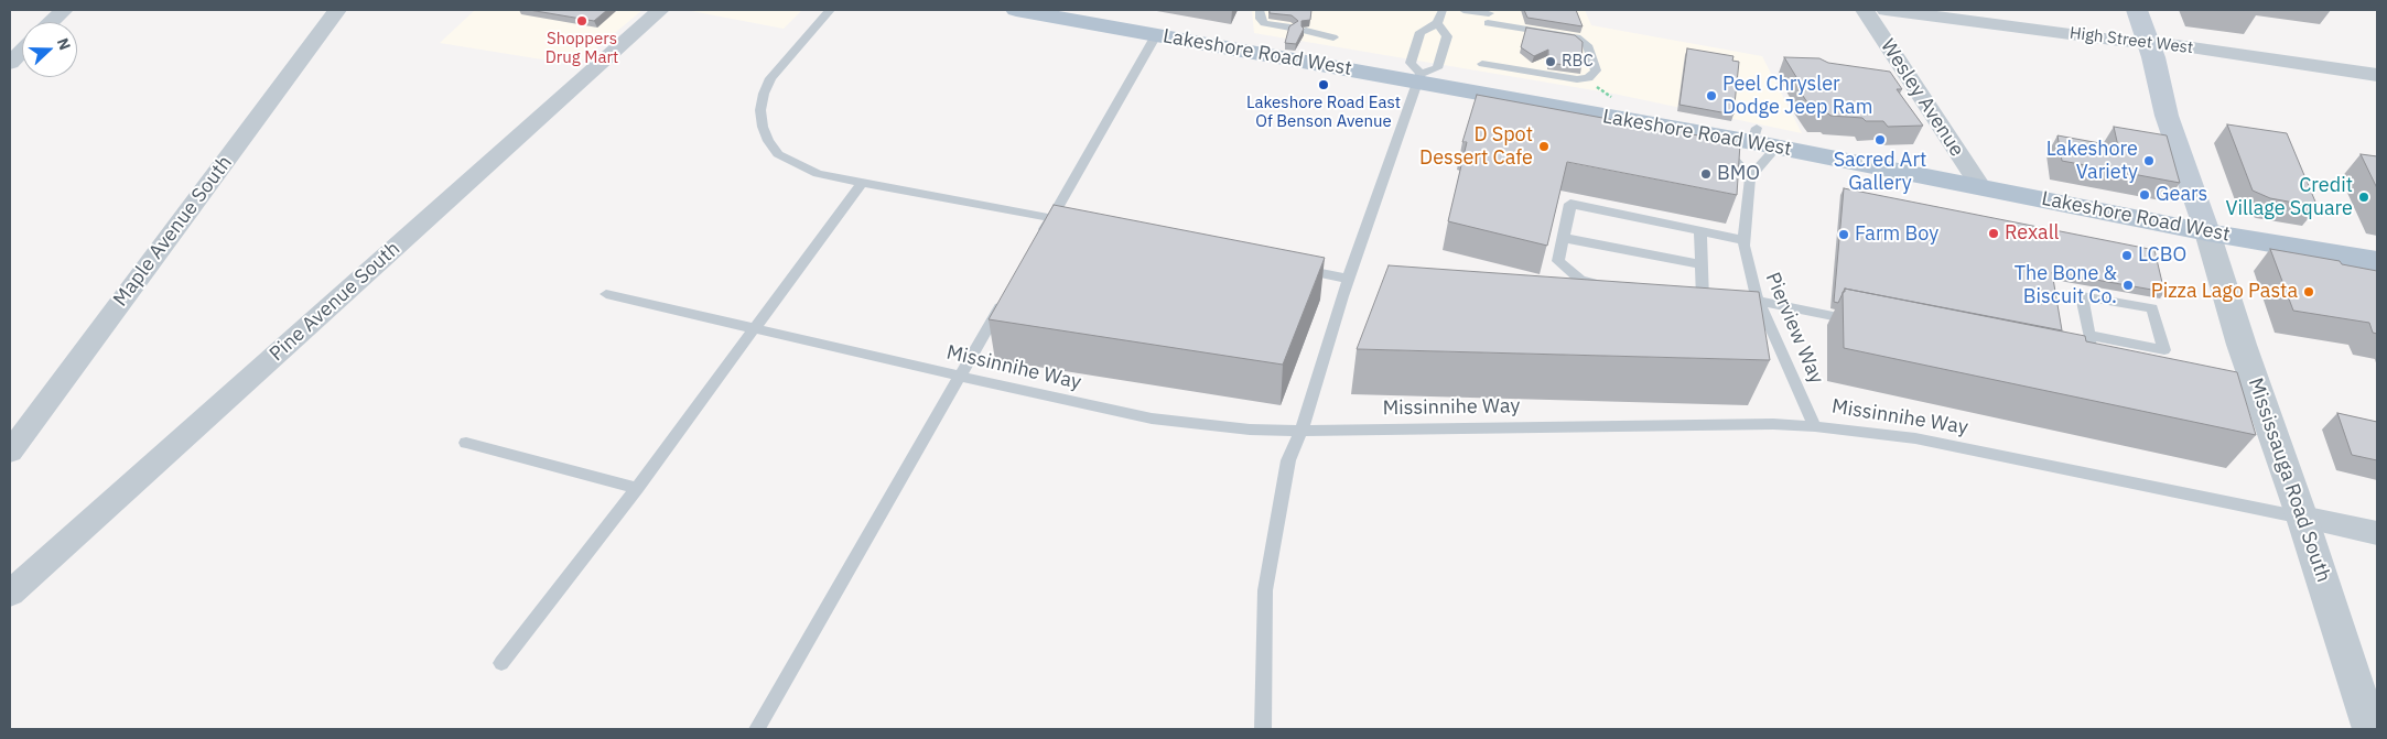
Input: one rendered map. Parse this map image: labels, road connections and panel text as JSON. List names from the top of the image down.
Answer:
{
  "streets": {
    "main road": ["Lakeshore Road West"],
    "street": [
      "High Street West",
      "Wesley Avenue",
      "Maple Avenue South",
      "Pine Avenue South",
      "Mississauga Road South"
    ],
    "lane": ["Pierview Way", "Missinnihe Way"]
  },
  "crossings": [
    ["Lakeshore Road West", "Wesley Avenue"],
    ["Lakeshore Road West", "Mississauga Road South"],
    ["Pierview Way", "Missinnihe Way"],
    ["Missinnihe Way", "Mississauga Road South"]
  ],
  "places": [
    "Shoppers Drug Mart",
    "RBC",
    "Lakeshore Road East Of Benson Avenue",
    "Peel Chrysler Dodge Jeep Ram",
    "Sacred Art Gallery",
    "D Spot Dessert Cafe",
    "Lakeshore Variety",
    "BMO",
    "Gears",
    "Credit Village Square",
    "Rexall",
    "Farm Boy",
    "LCBO",
    "The Bone & Biscuit Co.",
    "Pizza Lago Pasta"
  ],
  "north": "right"
}
